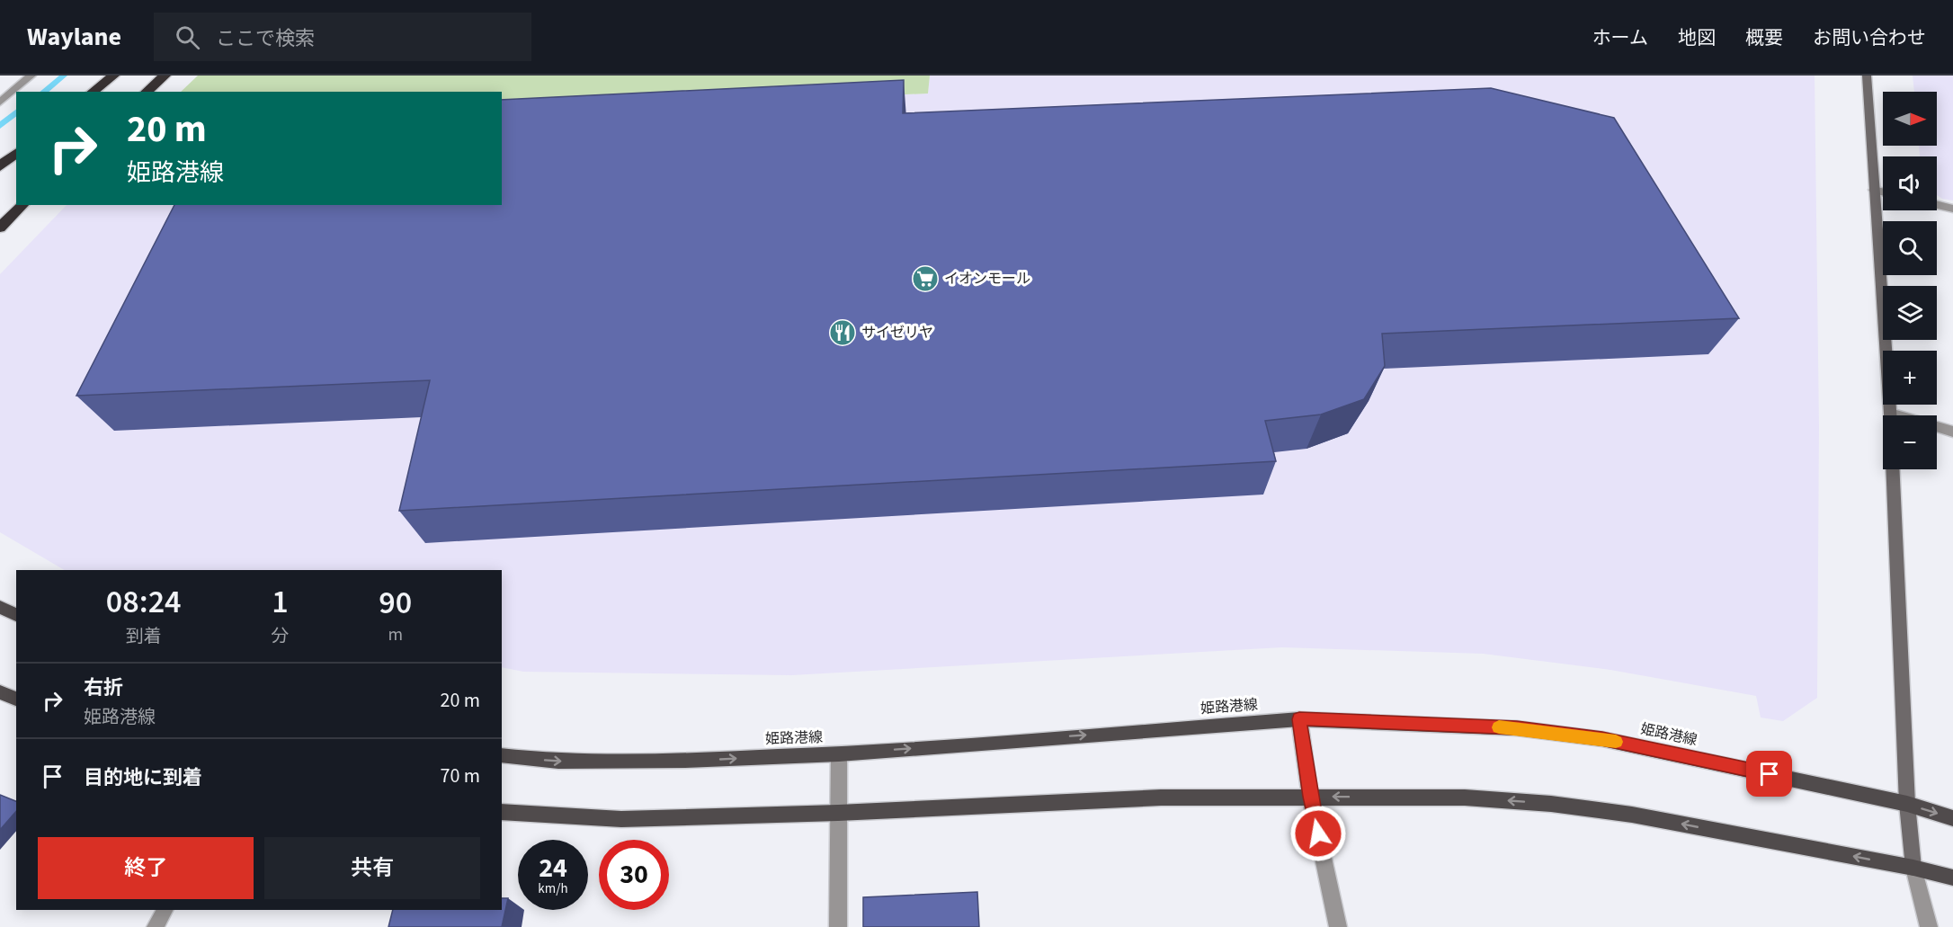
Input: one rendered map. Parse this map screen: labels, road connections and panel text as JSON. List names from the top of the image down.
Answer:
{
  "streets": {
    "main road": ["姫路港線"]
  },
  "places": {
    "supermarket": ["イオンモール"],
    "restaurant": ["サイゼリヤ"]
  },
  "north": "right",
  "page": {
    "header": "Waylane",
    "search": "ここで検索",
    "nav": [
      "ホーム",
      "地図",
      "概要",
      "お問い合わせ"
    ],
    "map_buttons": ["+", "−"],
    "turn": ["20 m", "姫路港線"],
    "eta": [
      "08:24",
      "到着",
      "1",
      "分",
      "90",
      "m"
    ],
    "list": [
      {
        "name": "右折",
        "note": "姫路港線",
        "value": "20 m"
      },
      {
        "name": "目的地に到着",
        "value": "70 m"
      }
    ],
    "buttons": ["終了", "共有"],
    "speed": "24 km/h",
    "limit": "30"
  }
}
